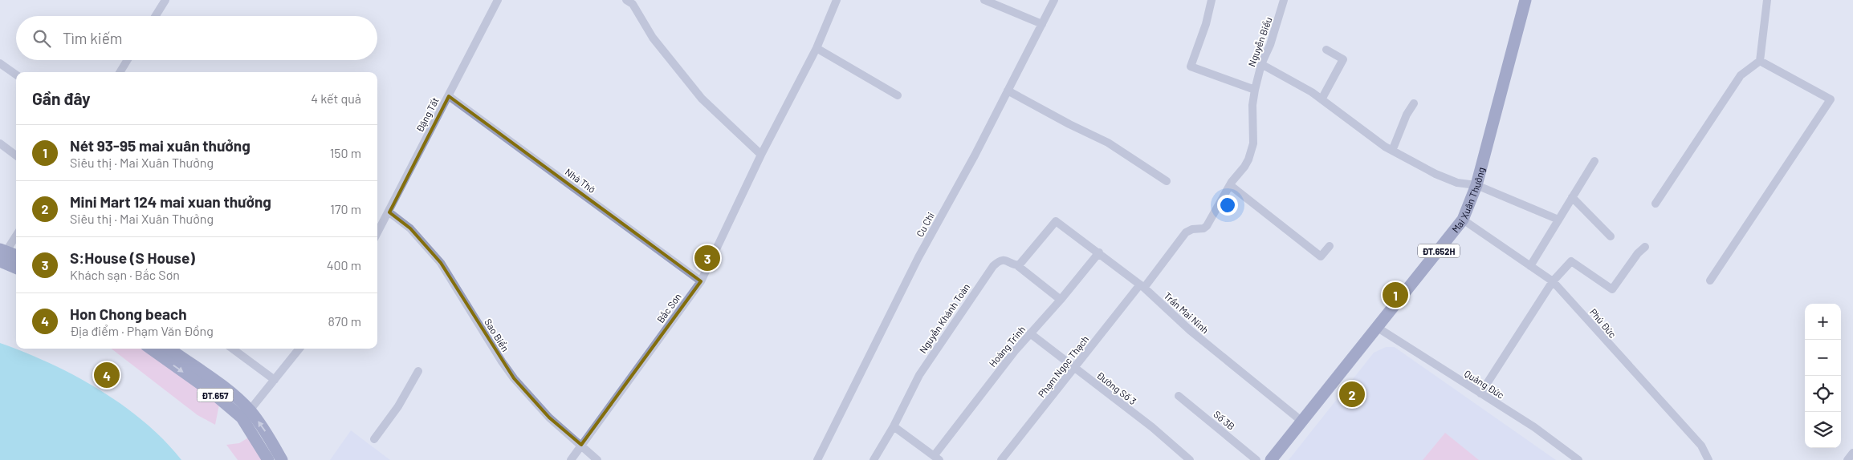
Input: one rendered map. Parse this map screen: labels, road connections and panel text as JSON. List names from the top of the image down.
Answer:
{
  "streets": {
    "main road": ["Mai Xuân Thưởng", "ĐT.652H", "ĐT.657"],
    "street": [
      "Nguyễn Biểu",
      "Đặng Tất",
      "Nhà Thờ",
      "Cu Chi",
      "Bắc Sơn",
      "Trần Mai Ninh",
      "Nguyễn Khánh Toàn",
      "Phú Đức",
      "Sao Biển",
      "Hoàng Trinh",
      "Phạm Ngọc Thạch",
      "Quảng Đức",
      "Đường Số 3",
      "Số 3B"
    ]
  },
  "crossings": [
    ["Nguyễn Biểu", "Trần Mai Ninh"],
    ["Nguyễn Biểu", "Phạm Ngọc Thạch"],
    ["Đặng Tất", "Nhà Thờ"],
    ["Đặng Tất", "Sao Biển"],
    ["Nhà Thờ", "Bắc Sơn"],
    ["Mai Xuân Thưởng", "Trần Mai Ninh"],
    ["Mai Xuân Thưởng", "Phú Đức"],
    ["Mai Xuân Thưởng", "Quảng Đức"],
    ["Bắc Sơn", "Sao Biển"],
    ["Trần Mai Ninh", "Nguyễn Khánh Toàn"],
    ["Trần Mai Ninh", "Hoàng Trinh"],
    ["Trần Mai Ninh", "Phạm Ngọc Thạch"],
    ["Hoàng Trinh", "Đường Số 3"],
    ["Phạm Ngọc Thạch", "Đường Số 3"]
  ],
  "page": {
    "search": "Tìm kiếm",
    "heading": ["Gần đây", "4 kết quả"],
    "list": [
      {
        "mark": "1",
        "name": "Nét 93-95 mai xuân thưởng",
        "note": "Siêu thị · Mai Xuân Thưởng",
        "value": "150 m"
      },
      {
        "mark": "2",
        "name": "Mini Mart 124 mai xuan thưởng",
        "note": "Siêu thị · Mai Xuân Thưởng",
        "value": "170 m"
      },
      {
        "mark": "3",
        "name": "S:House (S House)",
        "note": "Khách sạn · Bắc Sơn",
        "value": "400 m"
      },
      {
        "mark": "4",
        "name": "Hon Chong beach",
        "note": "Địa điểm · Phạm Văn Đồng",
        "value": "870 m"
      }
    ],
    "pins": [
      "3",
      "1",
      "4",
      "2"
    ],
    "map_buttons": ["+", "−"]
  }
}
